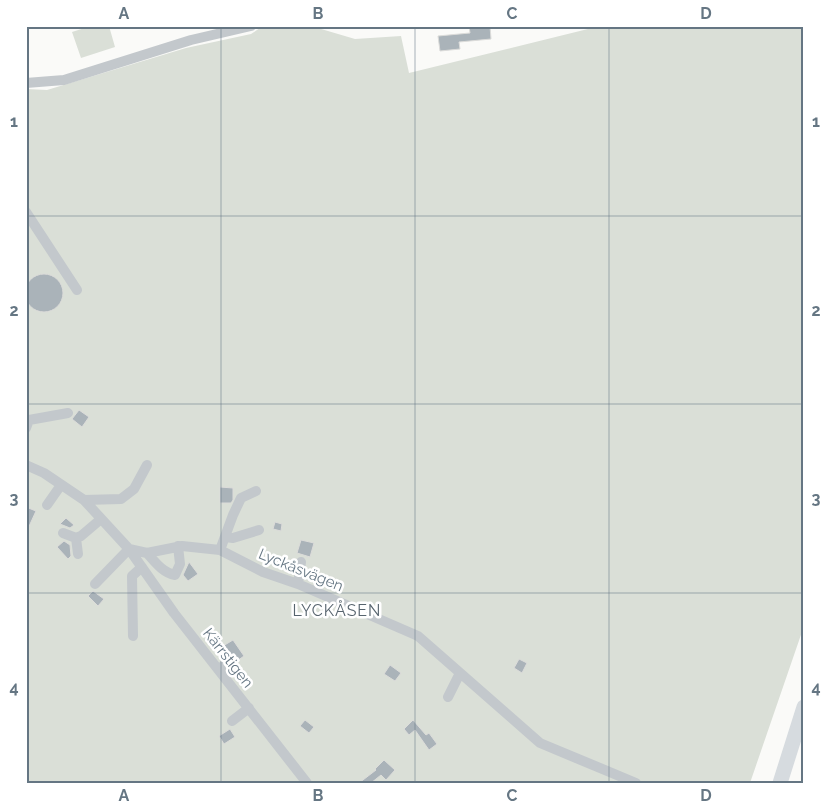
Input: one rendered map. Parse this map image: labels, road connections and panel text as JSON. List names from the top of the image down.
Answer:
{
  "streets": {
    "street": ["Lyckåsvägen", "Kärrstigen"]
  },
  "crossings": [
    ["Lyckåsvägen", "Kärrstigen"]
  ],
  "districts": ["LYCKÅSEN"],
  "grid": {
    "columns": [
      "A",
      "B",
      "C",
      "D"
    ],
    "rows": [
      "1",
      "2",
      "3",
      "4"
    ]
  }
}
